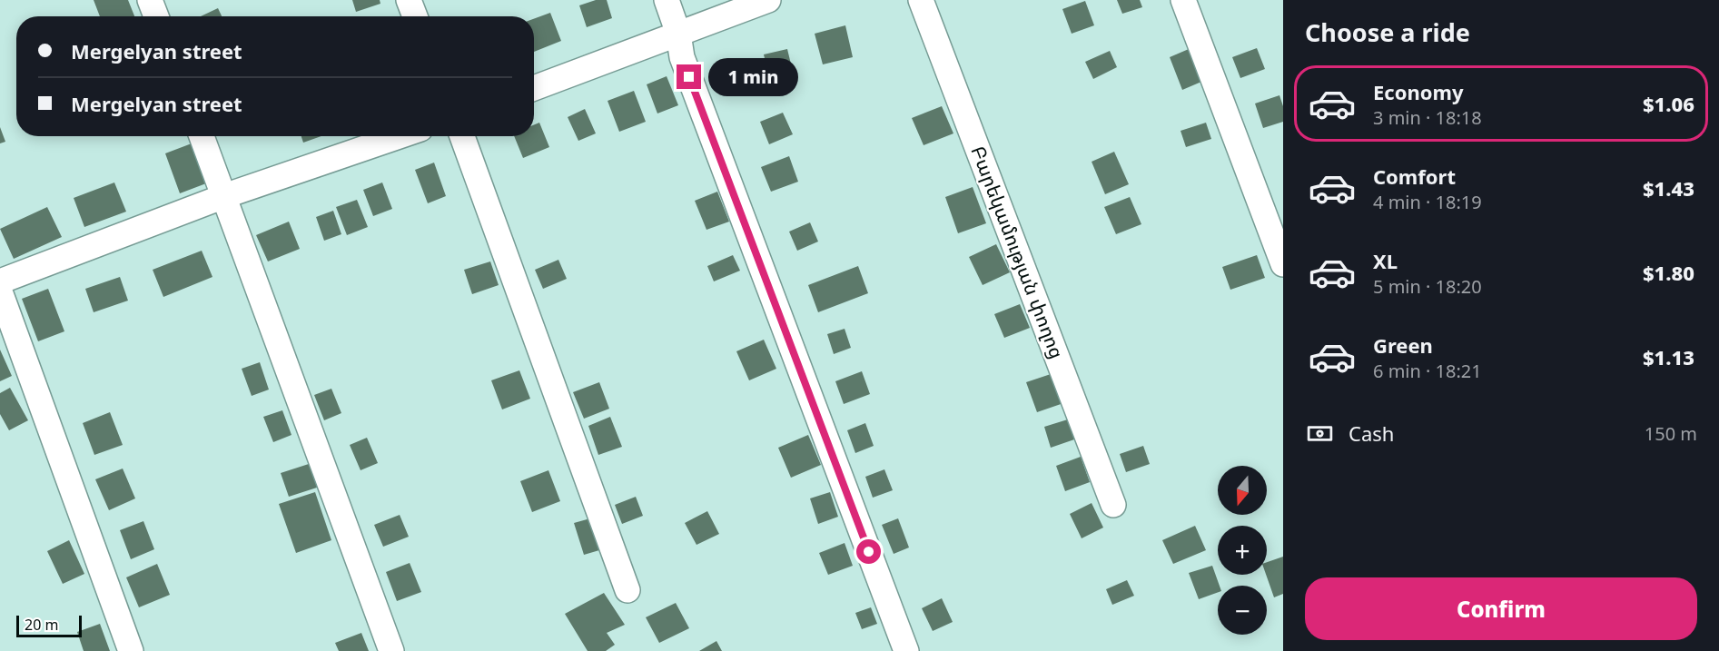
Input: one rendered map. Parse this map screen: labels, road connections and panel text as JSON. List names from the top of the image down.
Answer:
{
  "streets": {
    "street": ["Բարեկամության փողոց"]
  },
  "scale_bar": "20 m",
  "north": "bottom",
  "page": {
    "heading": "Choose a ride",
    "banner": ["Mergelyan street", "Mergelyan street"],
    "bubble": "1 min",
    "list": [
      {
        "name": "Economy",
        "note": "3 min · 18:18",
        "value": "$1.06"
      },
      {
        "name": "Comfort",
        "note": "4 min · 18:19",
        "value": "$1.43"
      },
      {
        "name": "XL",
        "note": "5 min · 18:20",
        "value": "$1.80"
      },
      {
        "name": "Green",
        "note": "6 min · 18:21",
        "value": "$1.13"
      }
    ],
    "pay": ["Cash", "150 m"],
    "map_buttons": ["+", "−"],
    "buttons": "Confirm",
    "scale": "20 m"
  }
}
